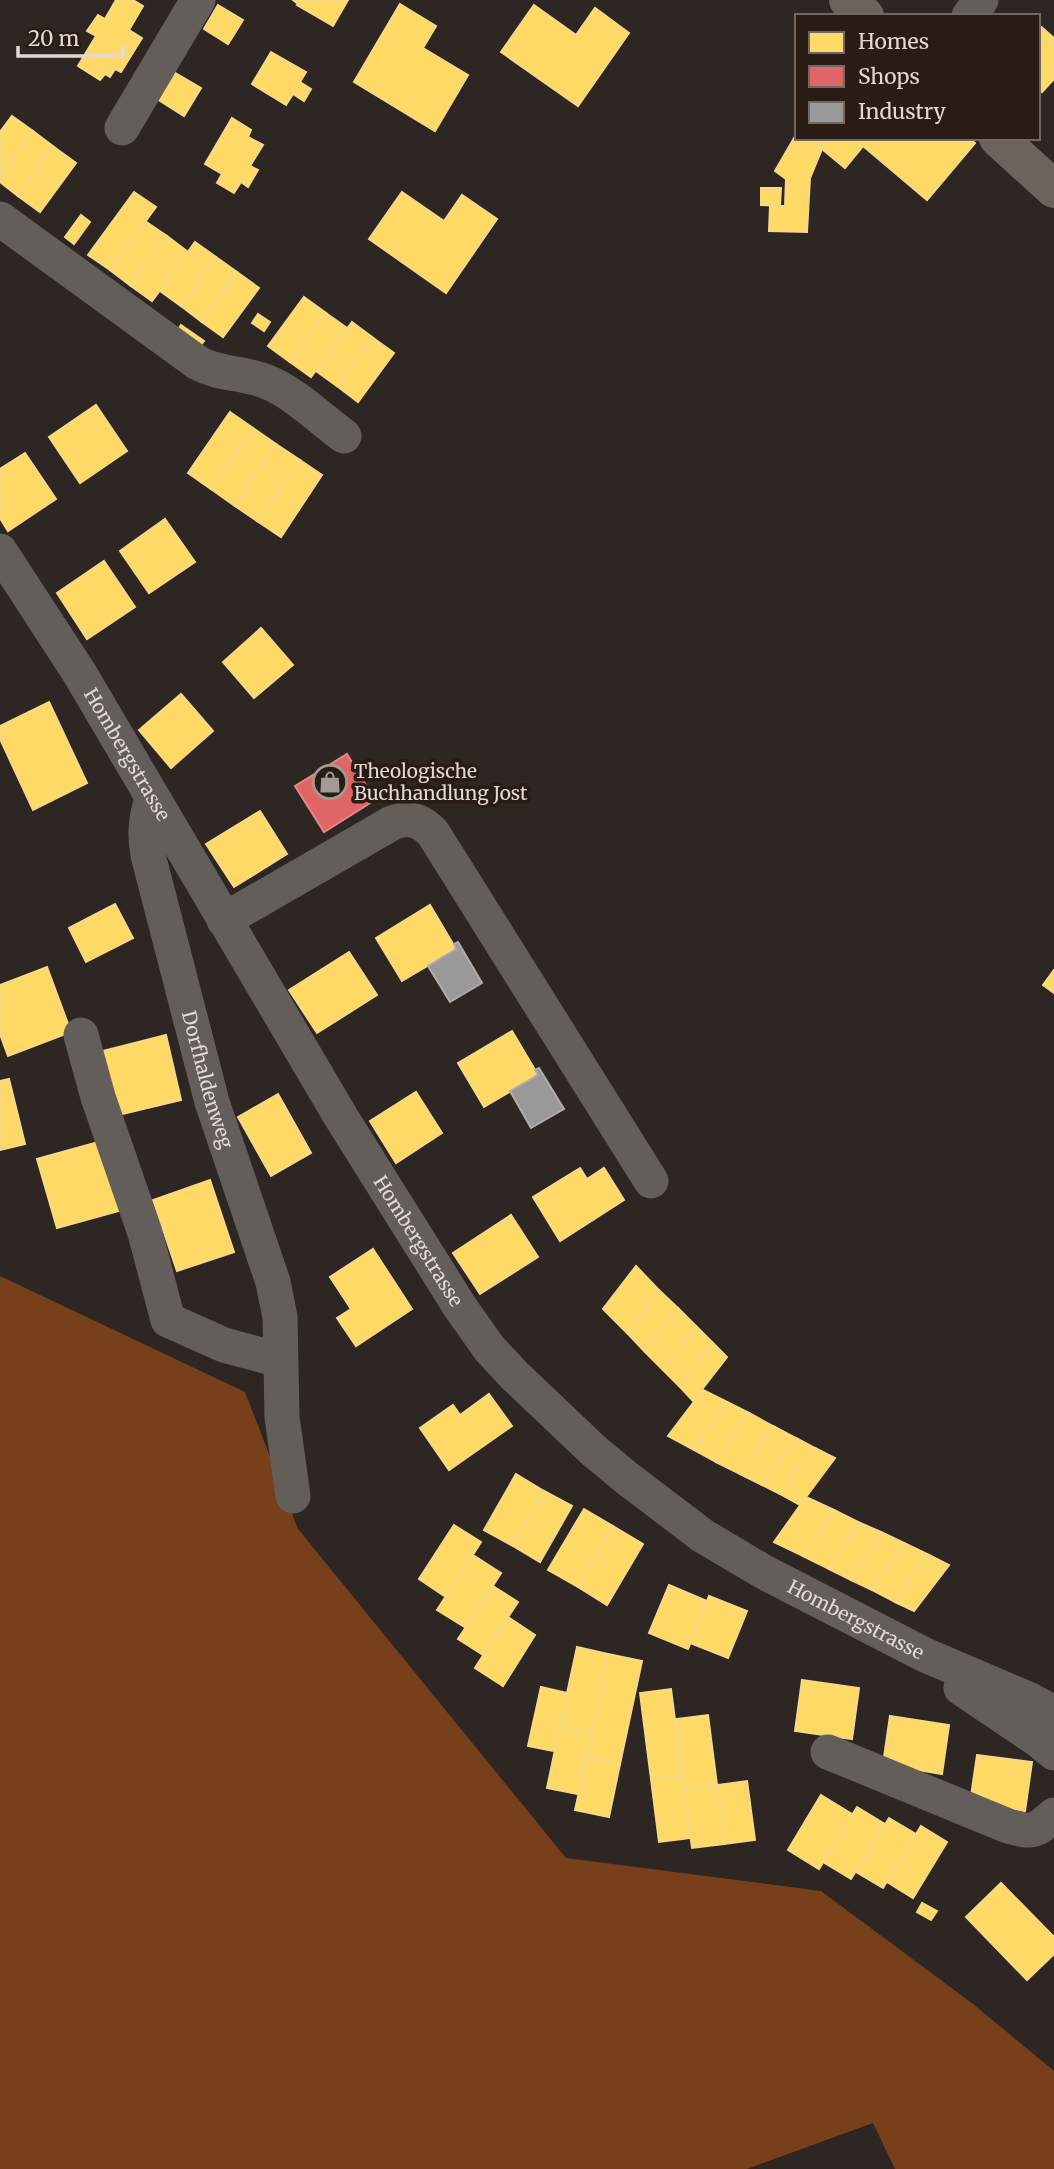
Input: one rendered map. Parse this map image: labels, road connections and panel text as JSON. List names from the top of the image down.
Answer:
{
  "streets": {
    "street": ["Hombergstrasse", "Dorfhaldenweg"]
  },
  "crossings": [
    ["Hombergstrasse", "Dorfhaldenweg"]
  ],
  "places": {
    "shop": ["Theologische Buchhandlung Jost"]
  },
  "legend": ["Homes", "Shops", "Industry"],
  "scale_bar": "20 m"
}
